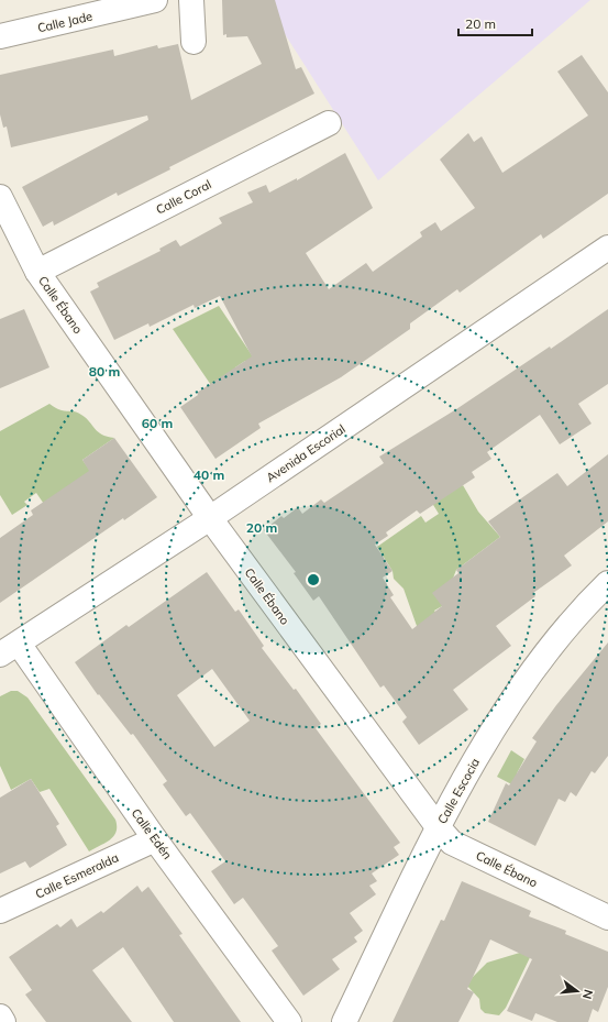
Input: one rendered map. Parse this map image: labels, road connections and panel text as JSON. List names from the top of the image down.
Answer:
{
  "streets": {
    "street": [
      "Calle Jade",
      "Calle Coral",
      "Calle Ébano",
      "Avenida Escorial",
      "Calle Escocia",
      "Calle Edén",
      "Calle Esmeralda"
    ]
  },
  "crossings": [
    ["Calle Coral", "Calle Ébano"],
    ["Calle Ébano", "Avenida Escorial"],
    ["Calle Ébano", "Calle Escocia"],
    ["Avenida Escorial", "Calle Edén"],
    ["Calle Edén", "Calle Esmeralda"]
  ],
  "scale_bar": "20 m",
  "north": "right",
  "rings": [
    "80 m",
    "60 m",
    "40 m",
    "20 m"
  ]
}
